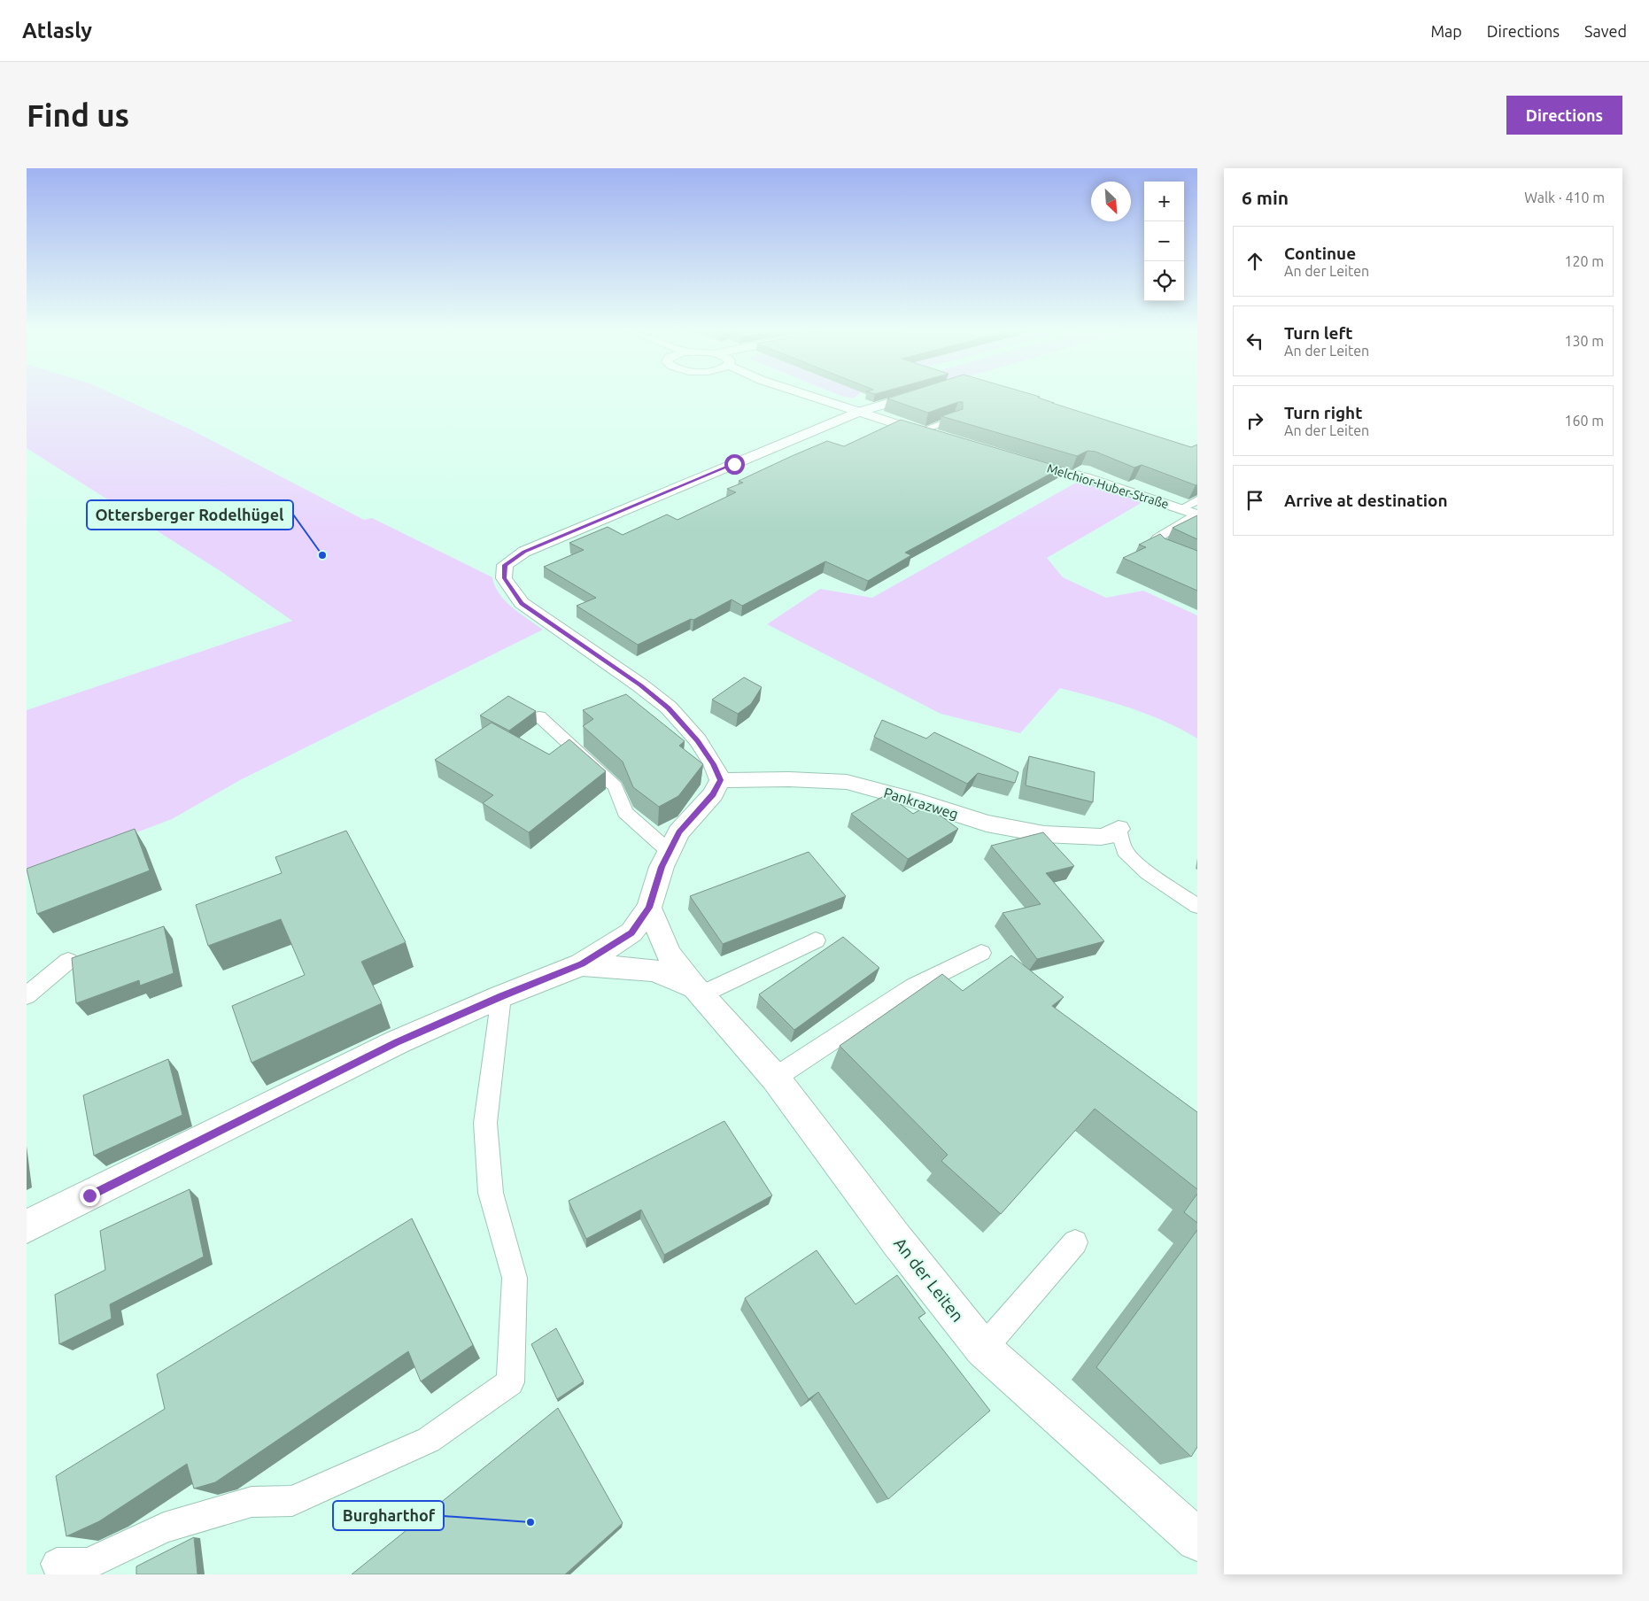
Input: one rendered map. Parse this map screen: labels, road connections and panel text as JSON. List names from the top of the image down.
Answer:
{
  "streets": {
    "street": ["Melchior-Huber-Straße", "Pankrazweg", "An der Leiten"]
  },
  "crossings": [
    ["Pankrazweg", "An der Leiten"]
  ],
  "places": ["Ottersberger Rodelhügel", "Burgharthof"],
  "north": "bottom right",
  "page": {
    "header": "Atlasly",
    "nav": ["Map", "Directions", "Saved"],
    "buttons": "Directions",
    "title": "Find us",
    "heading": ["6 min", "Walk · 410 m"],
    "map_buttons": ["+", "−"],
    "list": [
      ["Continue", "An der Leiten", "120 m"],
      ["Turn left", "An der Leiten", "130 m"],
      ["Turn right", "An der Leiten", "160 m"],
      "Arrive at destination"
    ]
  }
}
